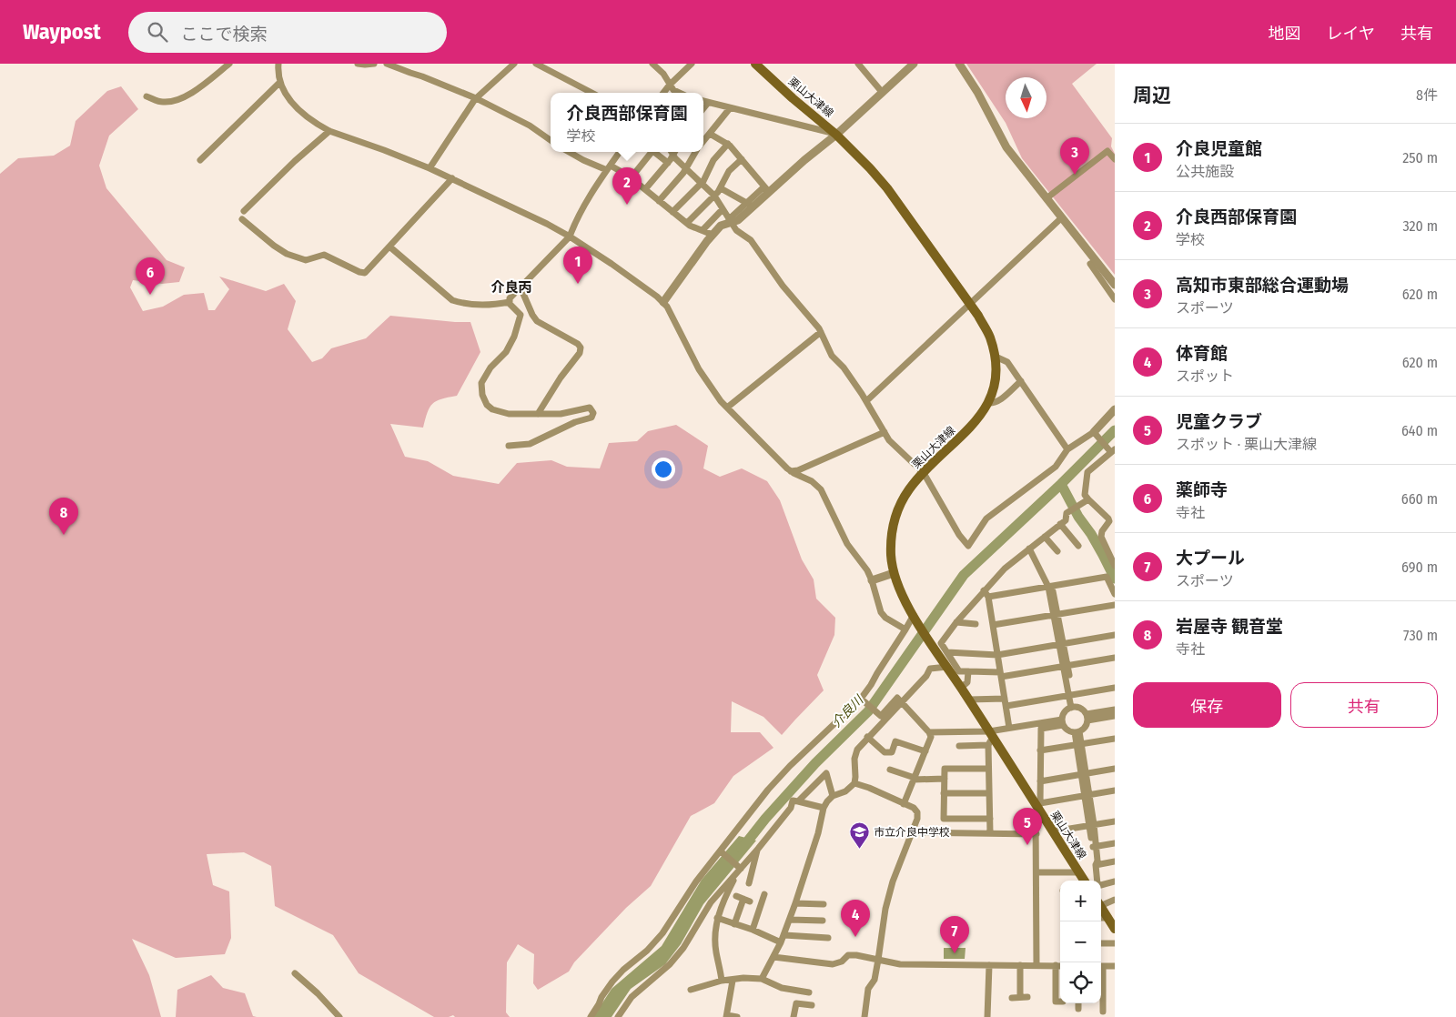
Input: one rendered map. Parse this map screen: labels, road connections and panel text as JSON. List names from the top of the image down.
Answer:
{
  "streets": {
    "main road": ["栗山大津線"]
  },
  "districts": ["介良丙"],
  "water": ["介良川"],
  "places": {
    "school or university": ["市立介良中学校"]
  },
  "north": "bottom",
  "page": {
    "header": "Waypost",
    "search": "ここで検索",
    "nav": ["地図", "レイヤ", "共有"],
    "heading": ["周辺", "8件"],
    "popup": ["介良西部保育園", "学校"],
    "list": [
      {
        "mark": "1",
        "name": "介良児童館",
        "note": "公共施設",
        "value": "250 m"
      },
      {
        "mark": "2",
        "name": "介良西部保育園",
        "note": "学校",
        "value": "320 m"
      },
      {
        "mark": "3",
        "name": "高知市東部総合運動場",
        "note": "スポーツ",
        "value": "620 m"
      },
      {
        "mark": "4",
        "name": "体育館",
        "note": "スポット",
        "value": "620 m"
      },
      {
        "mark": "5",
        "name": "児童クラブ",
        "note": "スポット · 栗山大津線",
        "value": "640 m"
      },
      {
        "mark": "6",
        "name": "薬師寺",
        "note": "寺社",
        "value": "660 m"
      },
      {
        "mark": "7",
        "name": "大プール",
        "note": "スポーツ",
        "value": "690 m"
      },
      {
        "mark": "8",
        "name": "岩屋寺 観音堂",
        "note": "寺社",
        "value": "730 m"
      }
    ],
    "pins": [
      "3",
      "2",
      "1",
      "6",
      "8",
      "5",
      "4",
      "7"
    ],
    "buttons": ["保存", "共有"],
    "map_buttons": ["+", "−"]
  }
}
